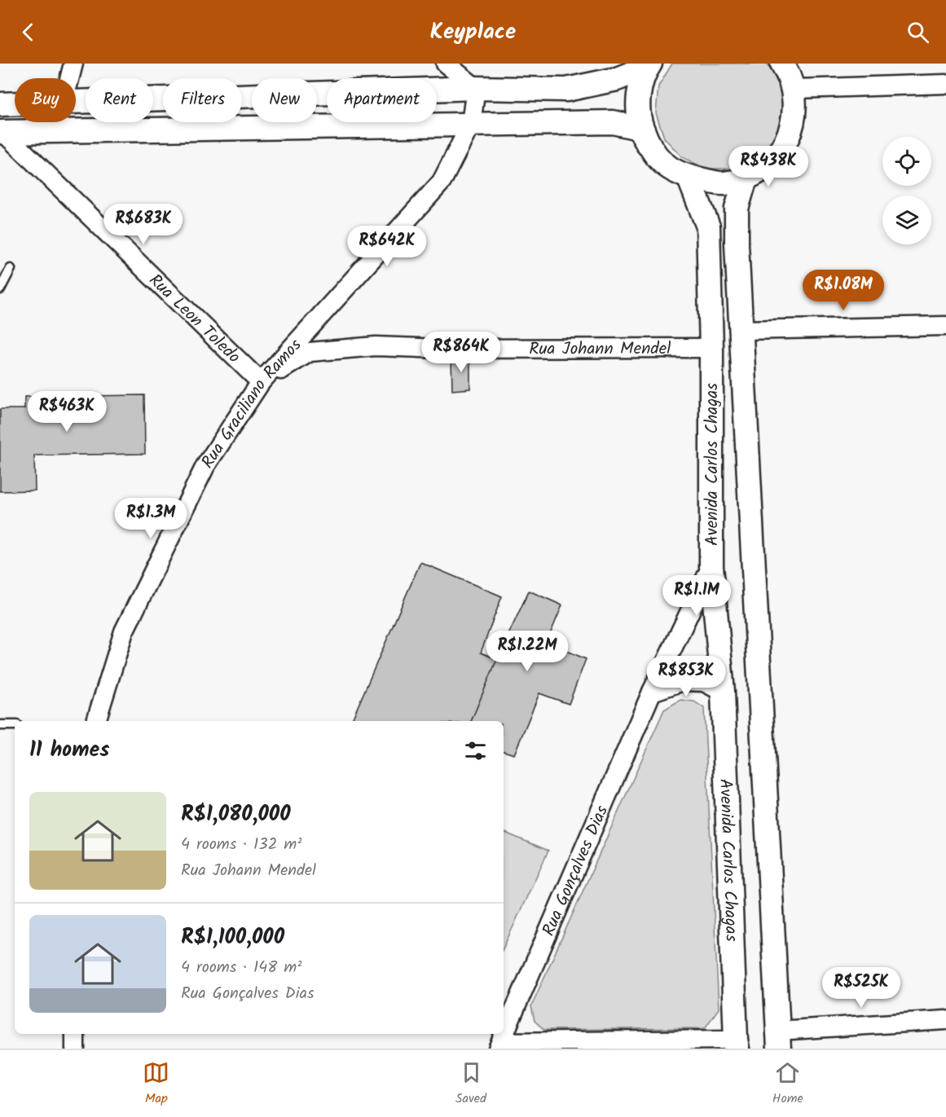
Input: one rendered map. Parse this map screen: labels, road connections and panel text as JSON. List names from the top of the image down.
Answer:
{
  "streets": {
    "street": [
      "Rua Leon Toledo",
      "Rua Johann Mendel",
      "Rua Graciliano Ramos",
      "Avenida Carlos Chagas",
      "Rua Gonçalves Dias"
    ]
  },
  "crossings": [
    ["Rua Leon Toledo", "Rua Johann Mendel"],
    ["Rua Leon Toledo", "Rua Graciliano Ramos"],
    ["Rua Johann Mendel", "Rua Graciliano Ramos"],
    ["Rua Johann Mendel", "Avenida Carlos Chagas"],
    ["Avenida Carlos Chagas", "Rua Gonçalves Dias"]
  ],
  "page": {
    "header": "Keyplace",
    "chip": [
      "Buy",
      "Rent",
      "Filters",
      "New",
      "Apartment"
    ],
    "price": [
      "R$438K",
      "R$683K",
      "R$642K",
      "R$1.08M",
      "R$864K",
      "R$463K",
      "R$1.3M",
      "R$1.1M",
      "R$1.22M",
      "R$853K",
      "R$525K"
    ],
    "heading": "11 homes",
    "list": [
      {
        "name": "R$1,080,000",
        "note": "4 rooms · 132 m² · Rua Johann Mendel"
      },
      {
        "name": "R$1,100,000",
        "note": "4 rooms · 148 m² · Rua Gonçalves Dias"
      }
    ],
    "tabs": ["Map", "Saved", "Home"]
  }
}
